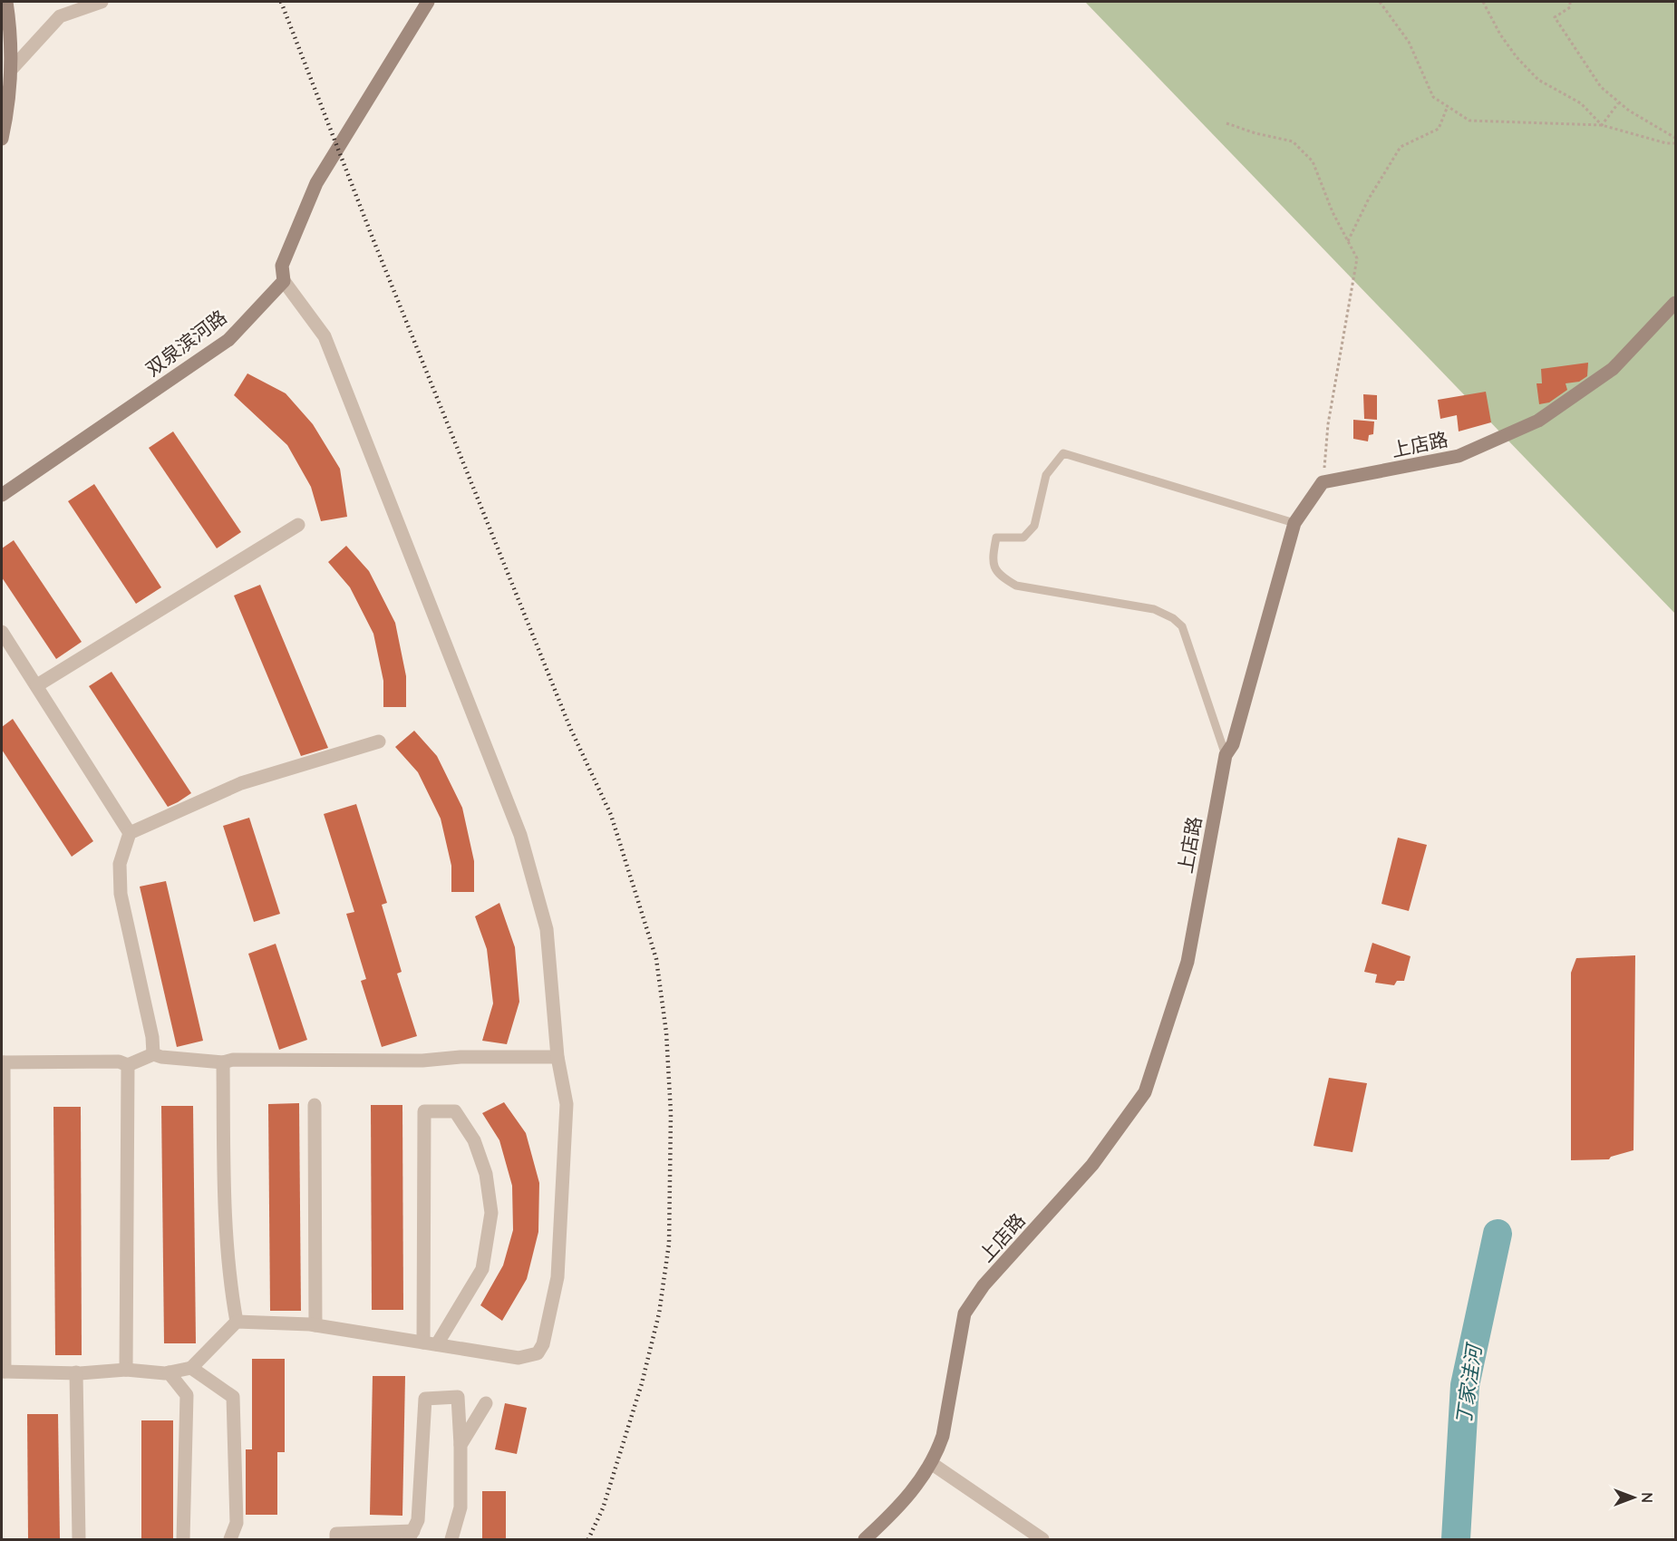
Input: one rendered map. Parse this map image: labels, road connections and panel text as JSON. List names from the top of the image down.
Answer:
{
  "streets": {
    "street": ["双泉滨河路", "上店路"]
  },
  "water": ["丁家洼河"],
  "north": "right"
}
